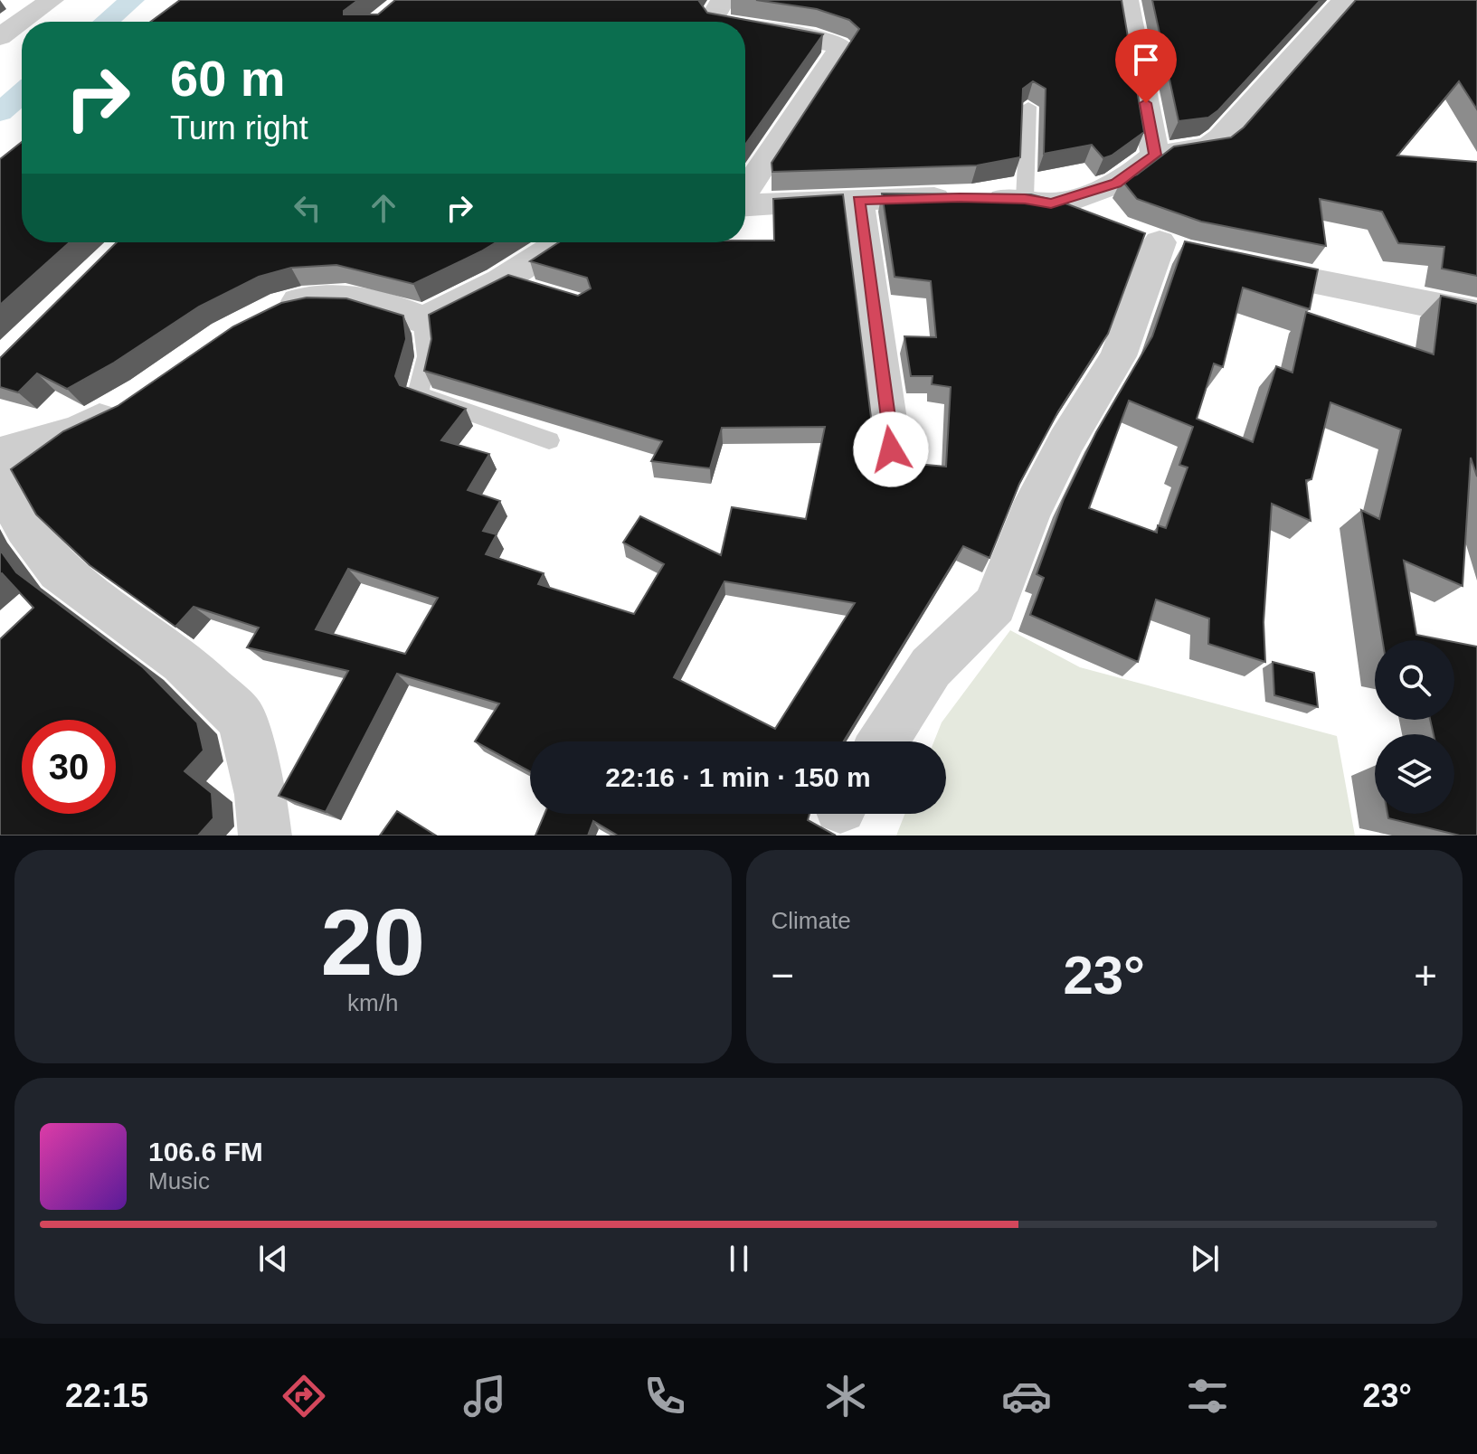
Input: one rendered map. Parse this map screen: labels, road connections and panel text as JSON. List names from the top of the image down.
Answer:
{
  "page": {
    "turn": ["60 m", "Turn right"],
    "limit": "30",
    "trip": "22:16 · 1 min · 150 m",
    "tile": [
      ["20", "km/h"],
      "Climate"
    ],
    "heat": ["−", "23°", "+"],
    "song": ["106.6 FM", "Music"],
    "tabs": ["22:15", "23°"]
  }
}
